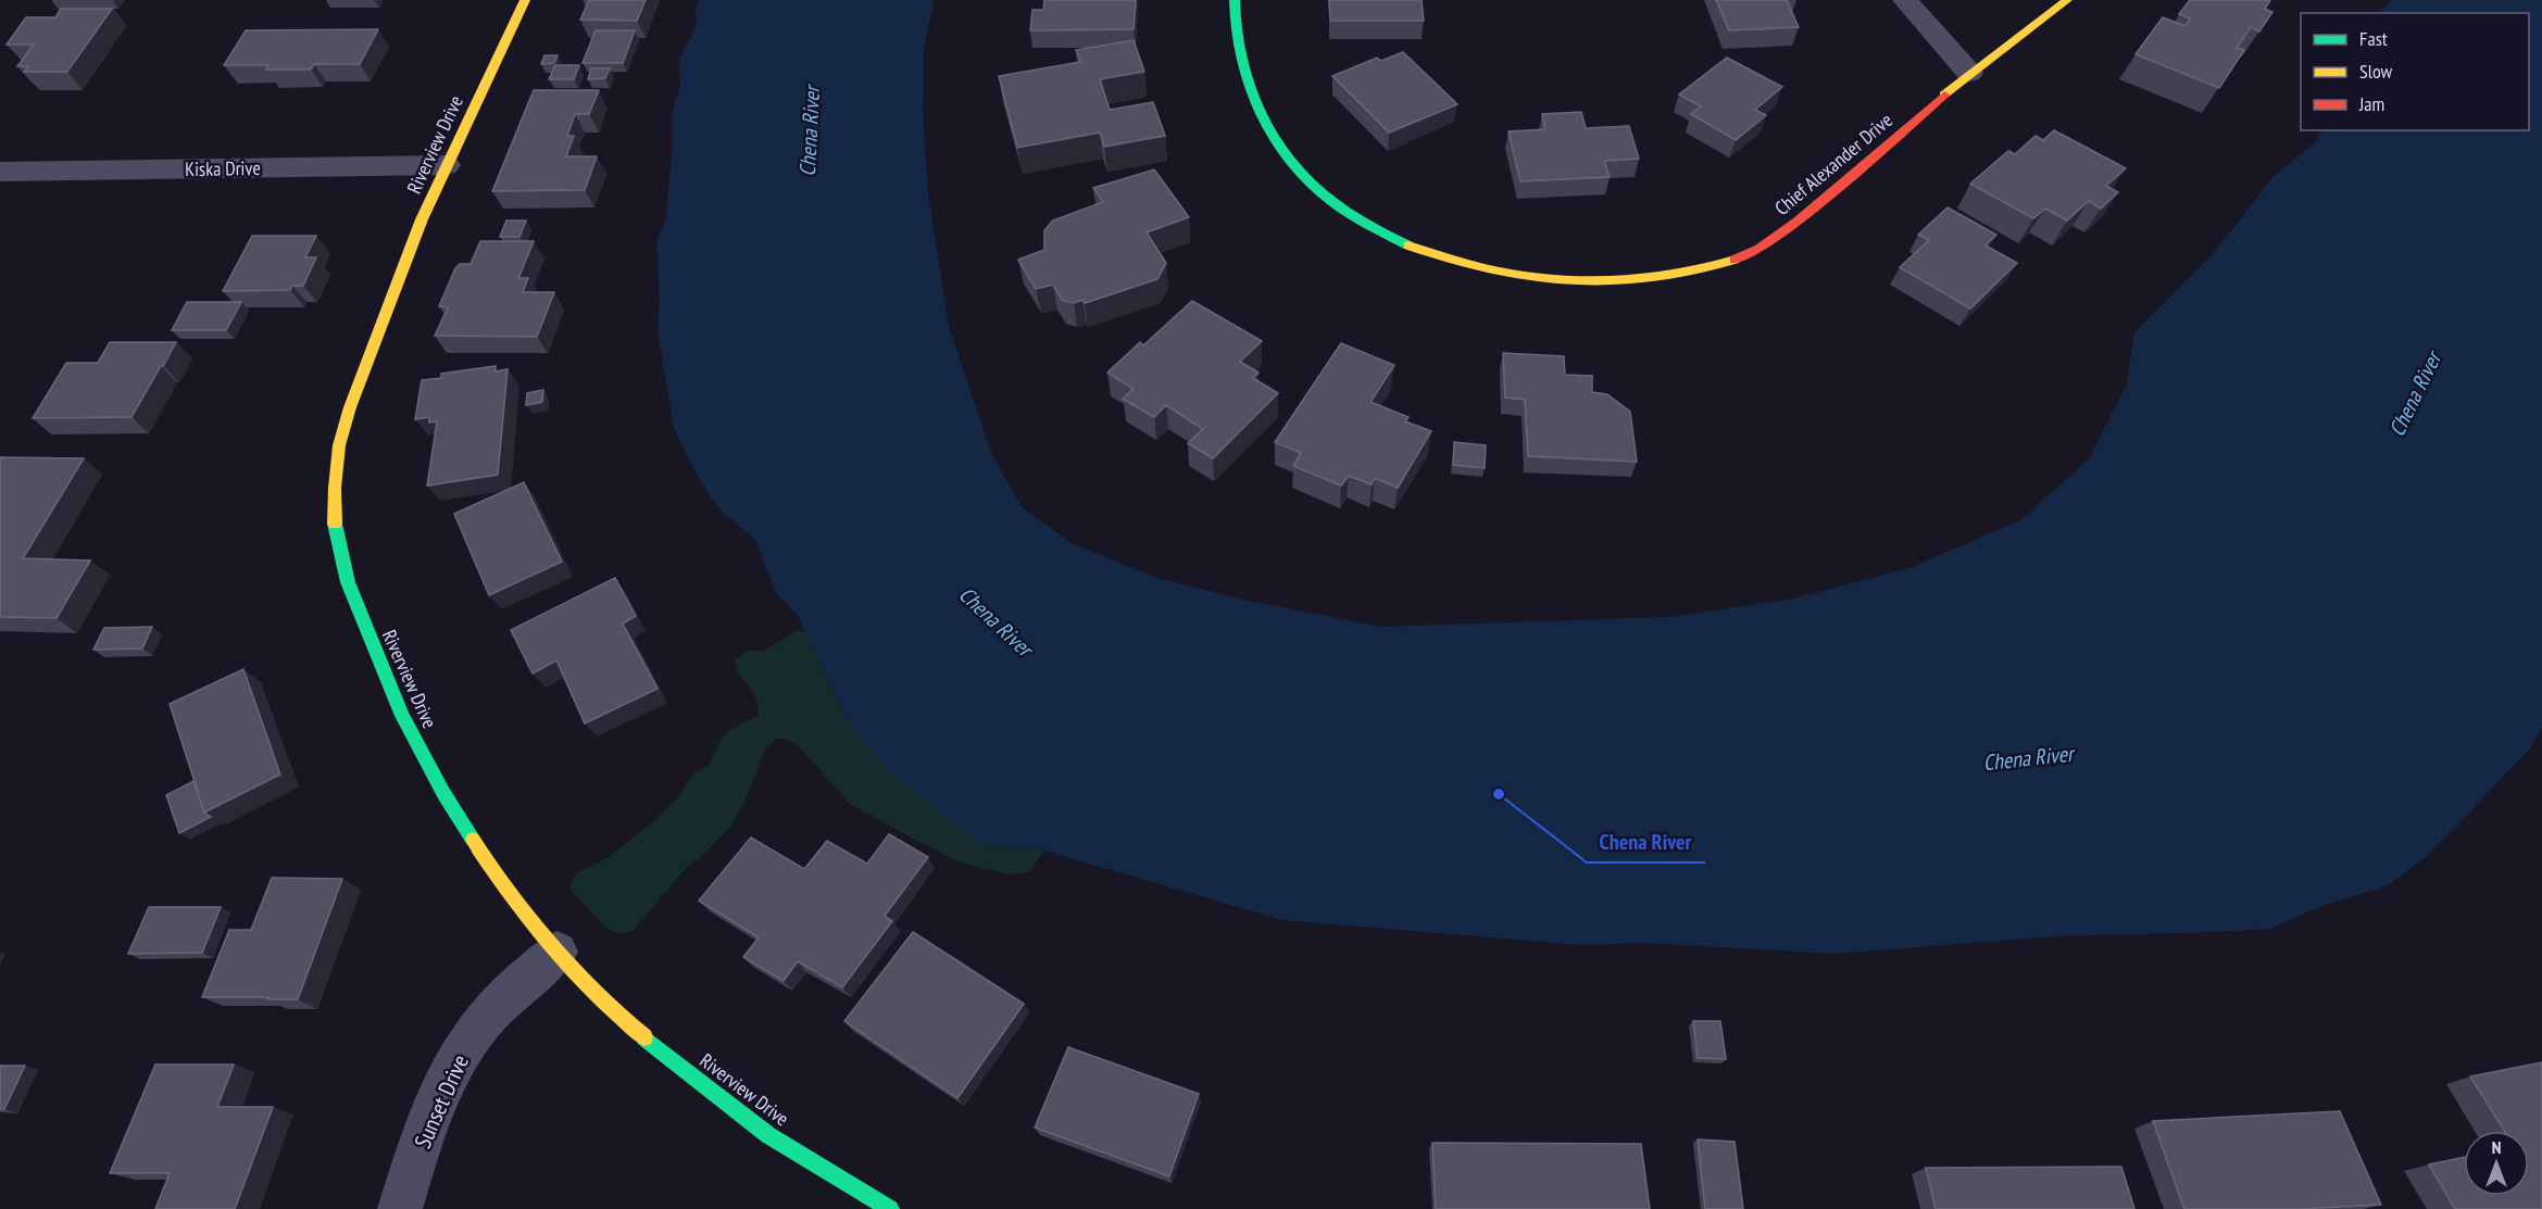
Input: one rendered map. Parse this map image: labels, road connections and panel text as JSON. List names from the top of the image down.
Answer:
{
  "streets": {
    "street": [
      "Riverview Drive",
      "Chief Alexander Drive",
      "Kiska Drive",
      "Sunset Drive"
    ]
  },
  "crossings": [
    ["Riverview Drive", "Kiska Drive"],
    ["Riverview Drive", "Sunset Drive"]
  ],
  "water": ["Chena River"],
  "places": ["Chena River"],
  "legend": ["Fast", "Slow", "Jam"],
  "north": "top"
}
